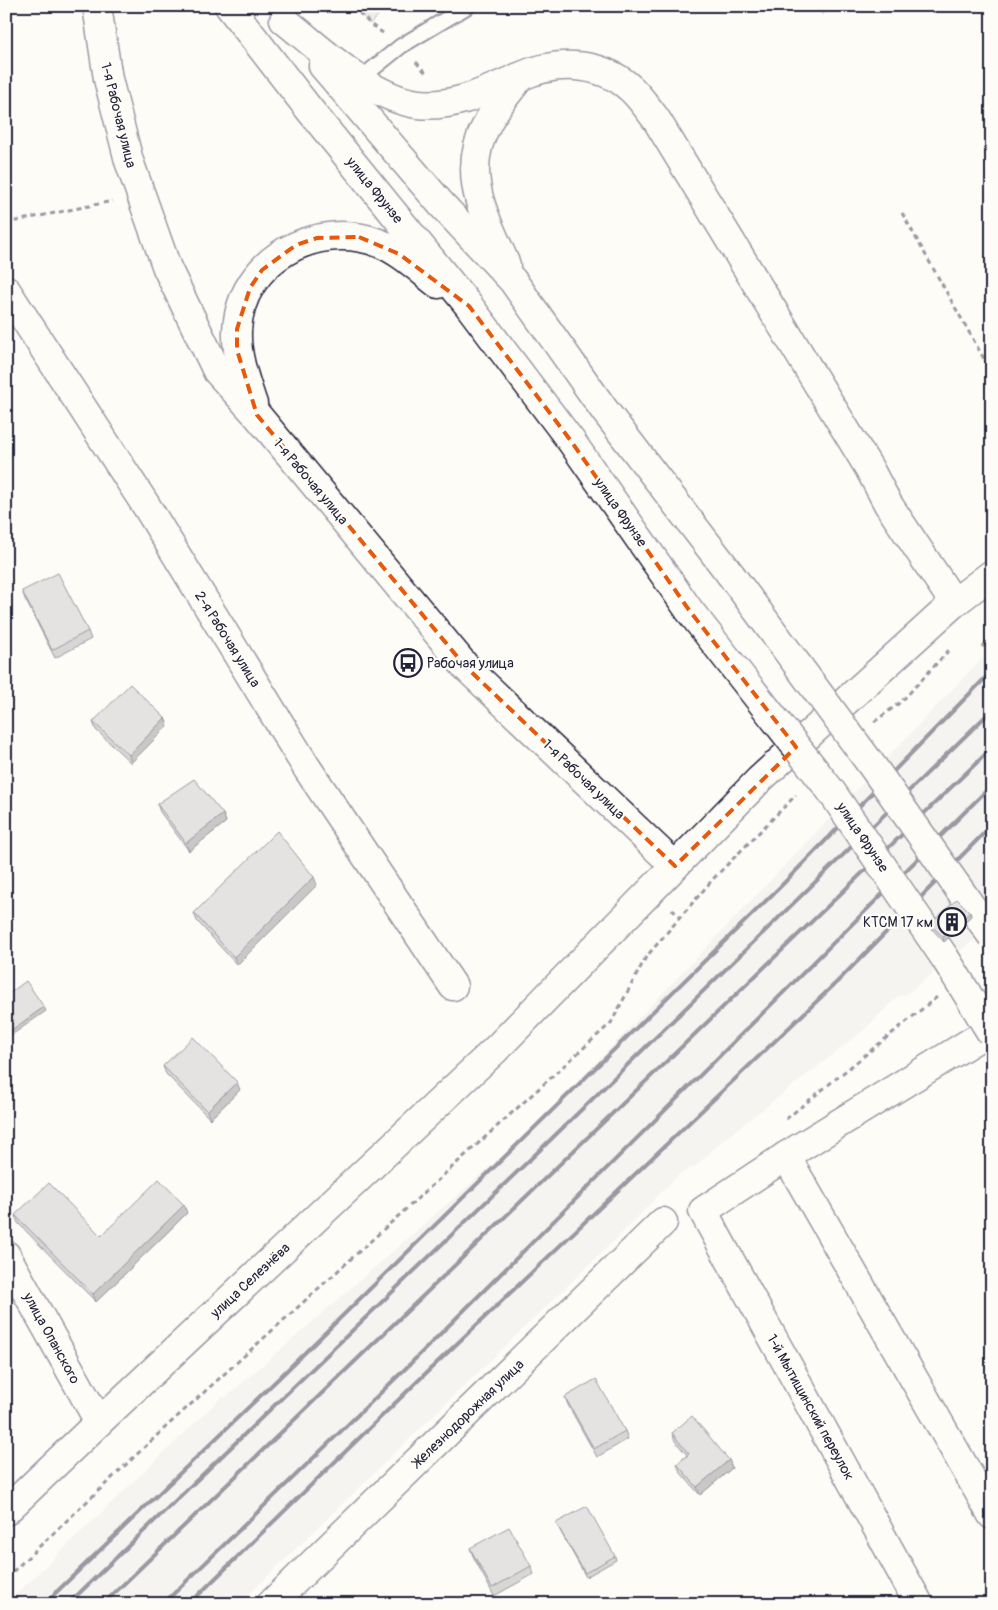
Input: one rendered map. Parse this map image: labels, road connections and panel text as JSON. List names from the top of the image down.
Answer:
{
  "streets": {
    "main road": [
      "1-я Рабочая улица",
      "улица Фрунзе",
      "2-я Рабочая улица",
      "улица Селезнёва",
      "улица Опанского",
      "1-й Мытищинский переулок",
      "Железнодорожная улица"
    ]
  },
  "crossings": [
    ["1-я Рабочая улица", "улица Селезнёва"],
    ["улица Селезнёва", "улица Опанского"]
  ],
  "places": {
    "bus stop": ["Рабочая улица"],
    "building": ["КТСМ 17 км"]
  }
}
